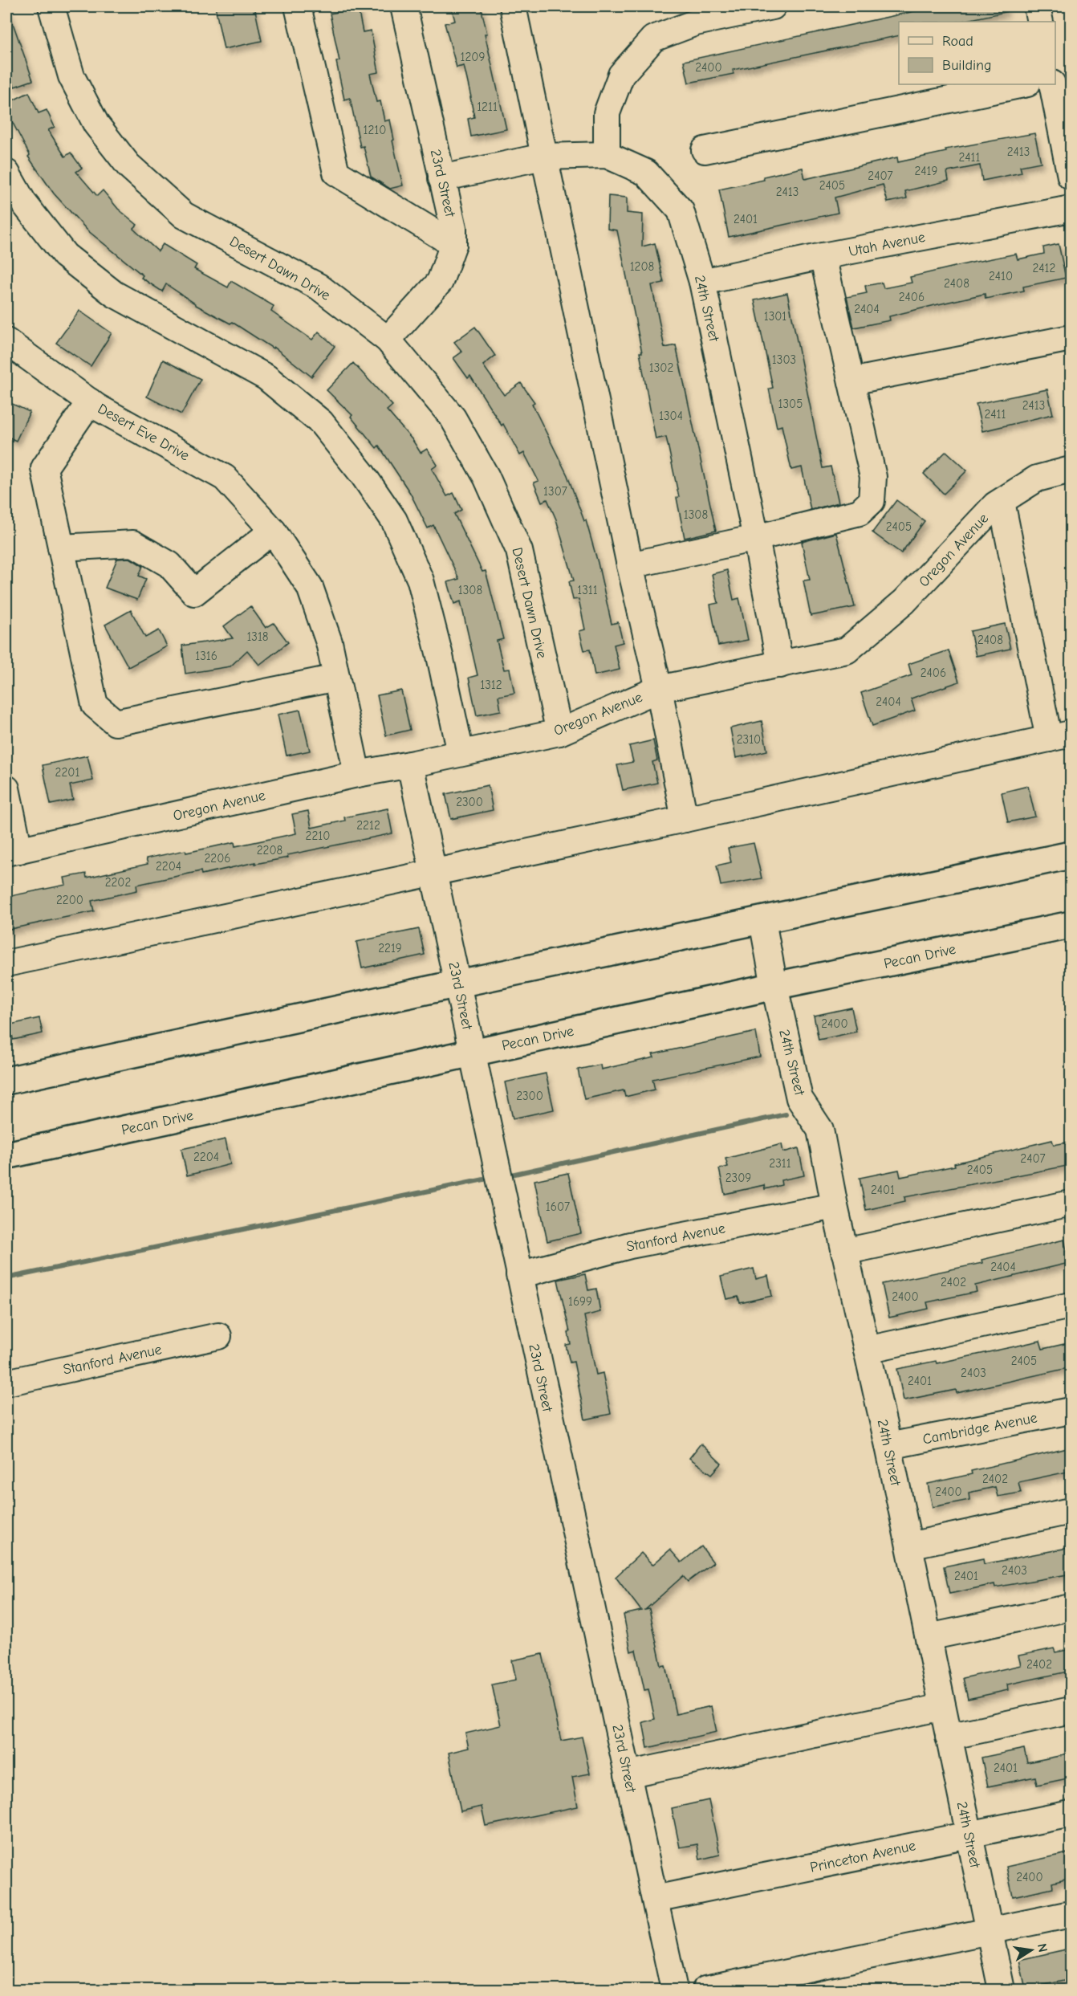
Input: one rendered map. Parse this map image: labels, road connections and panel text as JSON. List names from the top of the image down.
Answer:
{
  "streets": {
    "main road": ["Pecan Drive"],
    "street": [
      "23rd Street",
      "Utah Avenue",
      "Desert Dawn Drive",
      "24th Street",
      "Desert Eve Drive",
      "Oregon Avenue",
      "Stanford Avenue",
      "Cambridge Avenue",
      "Princeton Avenue"
    ]
  },
  "crossings": [
    ["23rd Street", "Desert Dawn Drive"],
    ["23rd Street", "24th Street"],
    ["23rd Street", "Oregon Avenue"],
    ["23rd Street", "Pecan Drive"],
    ["23rd Street", "Stanford Avenue"],
    ["23rd Street", "Princeton Avenue"],
    ["Utah Avenue", "24th Street"],
    ["Desert Dawn Drive", "Oregon Avenue"],
    ["24th Street", "Oregon Avenue"],
    ["24th Street", "Pecan Drive"],
    ["24th Street", "Stanford Avenue"],
    ["24th Street", "Cambridge Avenue"],
    ["24th Street", "Princeton Avenue"],
    ["Desert Eve Drive", "Oregon Avenue"]
  ],
  "house_numbers": [
    "1209",
    "2400",
    "1211",
    "1210",
    "2413",
    "2411",
    "2419",
    "2407",
    "2405",
    "2413",
    "2401",
    "1208",
    "2412",
    "2410",
    "2408",
    "2406",
    "2404",
    "1301",
    "1303",
    "1302",
    "1305",
    "2413",
    "2411",
    "1304",
    "1307",
    "1308",
    "2405",
    "1308",
    "1311",
    "1318",
    "2408",
    "1316",
    "2406",
    "1312",
    "2404",
    "2310",
    "2201",
    "2300",
    "2212",
    "2210",
    "2208",
    "2206",
    "2204",
    "2202",
    "2200",
    "2219",
    "2400",
    "2300",
    "2204",
    "2407",
    "2311",
    "2405",
    "2309",
    "2401",
    "1607",
    "2404",
    "2402",
    "2400",
    "1699",
    "2405",
    "2403",
    "2401",
    "2402",
    "2400",
    "2403",
    "2401",
    "2402",
    "2401",
    "2400"
  ],
  "legend": ["Road", "Building"],
  "north": "right"
}
